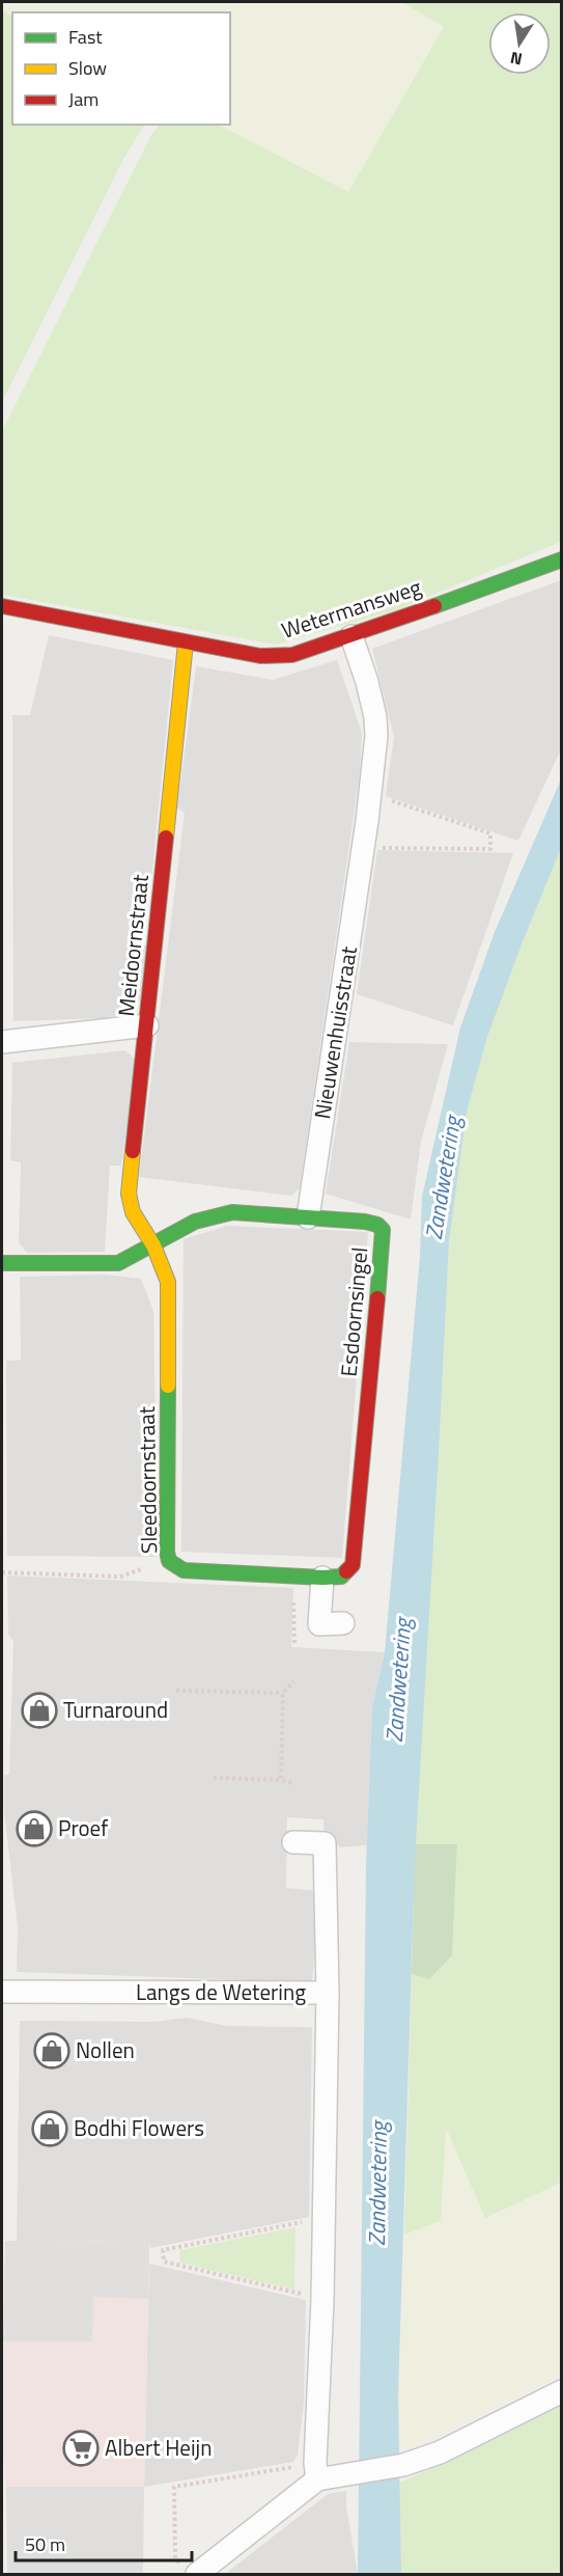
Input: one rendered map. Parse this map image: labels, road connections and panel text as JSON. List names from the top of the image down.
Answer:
{
  "streets": {
    "street": [
      "Wetermansweg",
      "Meidoornstraat",
      "Nieuwenhuisstraat",
      "Esdoornsingel",
      "Sleedoornstraat",
      "Langs de Wetering"
    ]
  },
  "crossings": [
    ["Wetermansweg", "Meidoornstraat"],
    ["Wetermansweg", "Nieuwenhuisstraat"],
    ["Meidoornstraat", "Esdoornsingel"],
    ["Meidoornstraat", "Sleedoornstraat"],
    ["Nieuwenhuisstraat", "Esdoornsingel"],
    ["Esdoornsingel", "Sleedoornstraat"]
  ],
  "water": ["Zandwetering"],
  "places": {
    "shop": [
      "Turnaround",
      "Proef",
      "Nollen",
      "Bodhi Flowers"
    ],
    "supermarket": ["Albert Heijn"]
  },
  "legend": ["Fast", "Slow", "Jam"],
  "scale_bar": "50 m",
  "north": "bottom"
}
